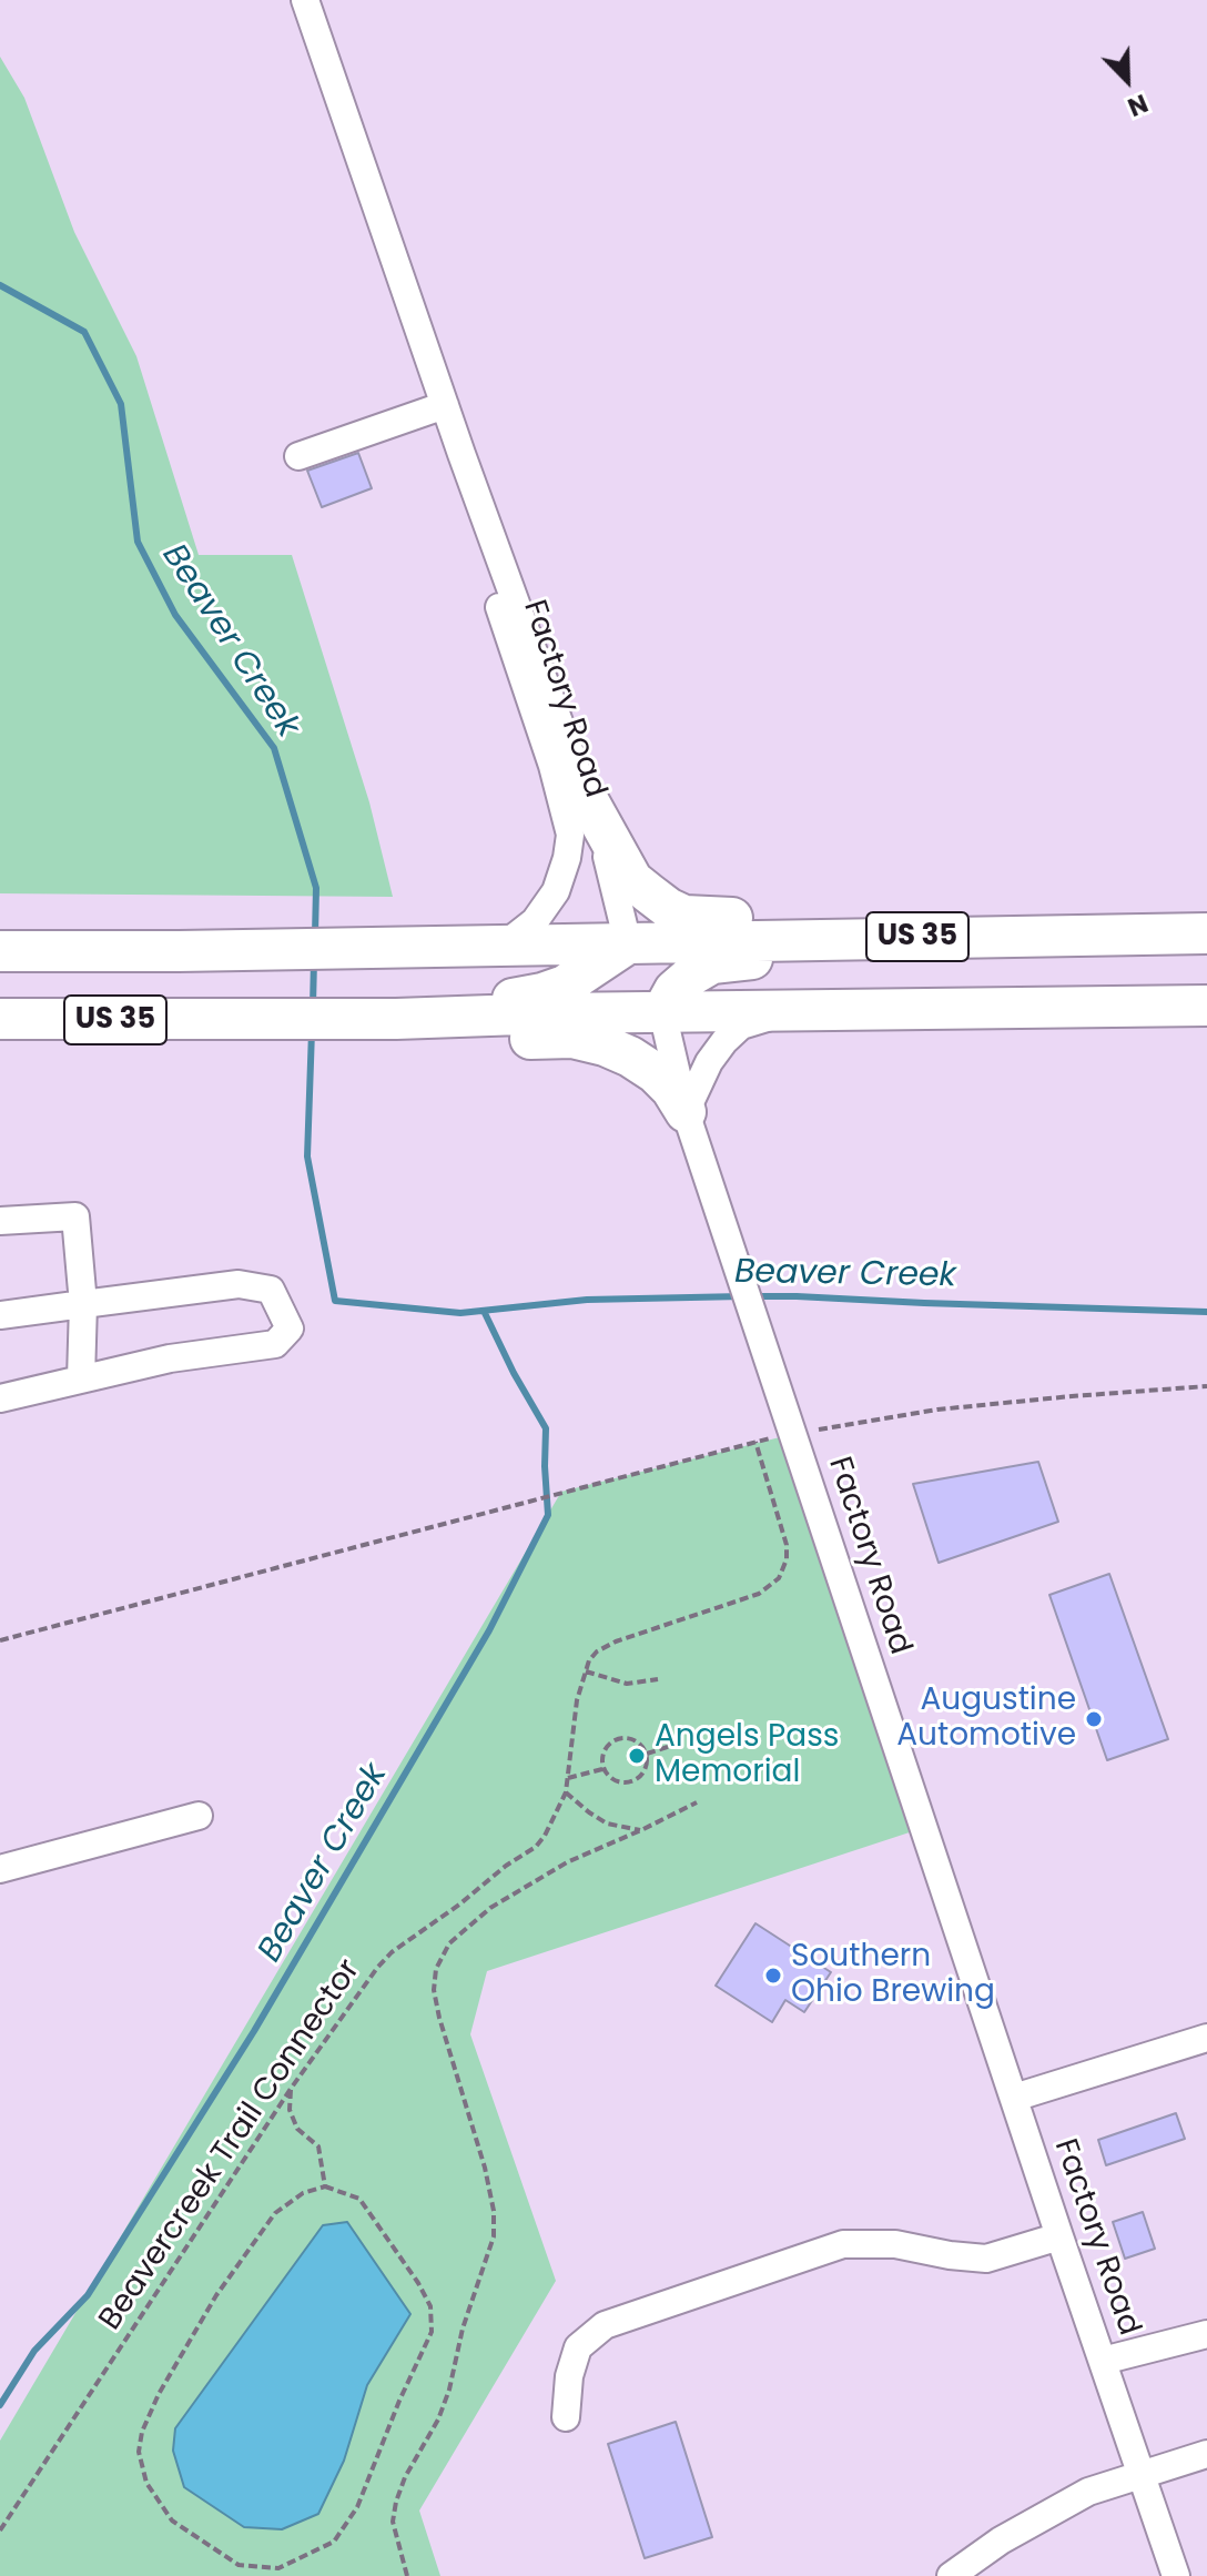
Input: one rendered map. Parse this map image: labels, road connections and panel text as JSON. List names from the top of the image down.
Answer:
{
  "streets": {
    "highway": ["US 35"],
    "street": ["Factory Road"],
    "path": ["Beavercreek Trail Connector"]
  },
  "crossings": [
    ["Factory Road", "US 35"]
  ],
  "water": ["Beaver Creek"],
  "places": ["Augustine Automotive", "Angels Pass Memorial", "Southern Ohio Brewing"],
  "north": "bottom right"
}
